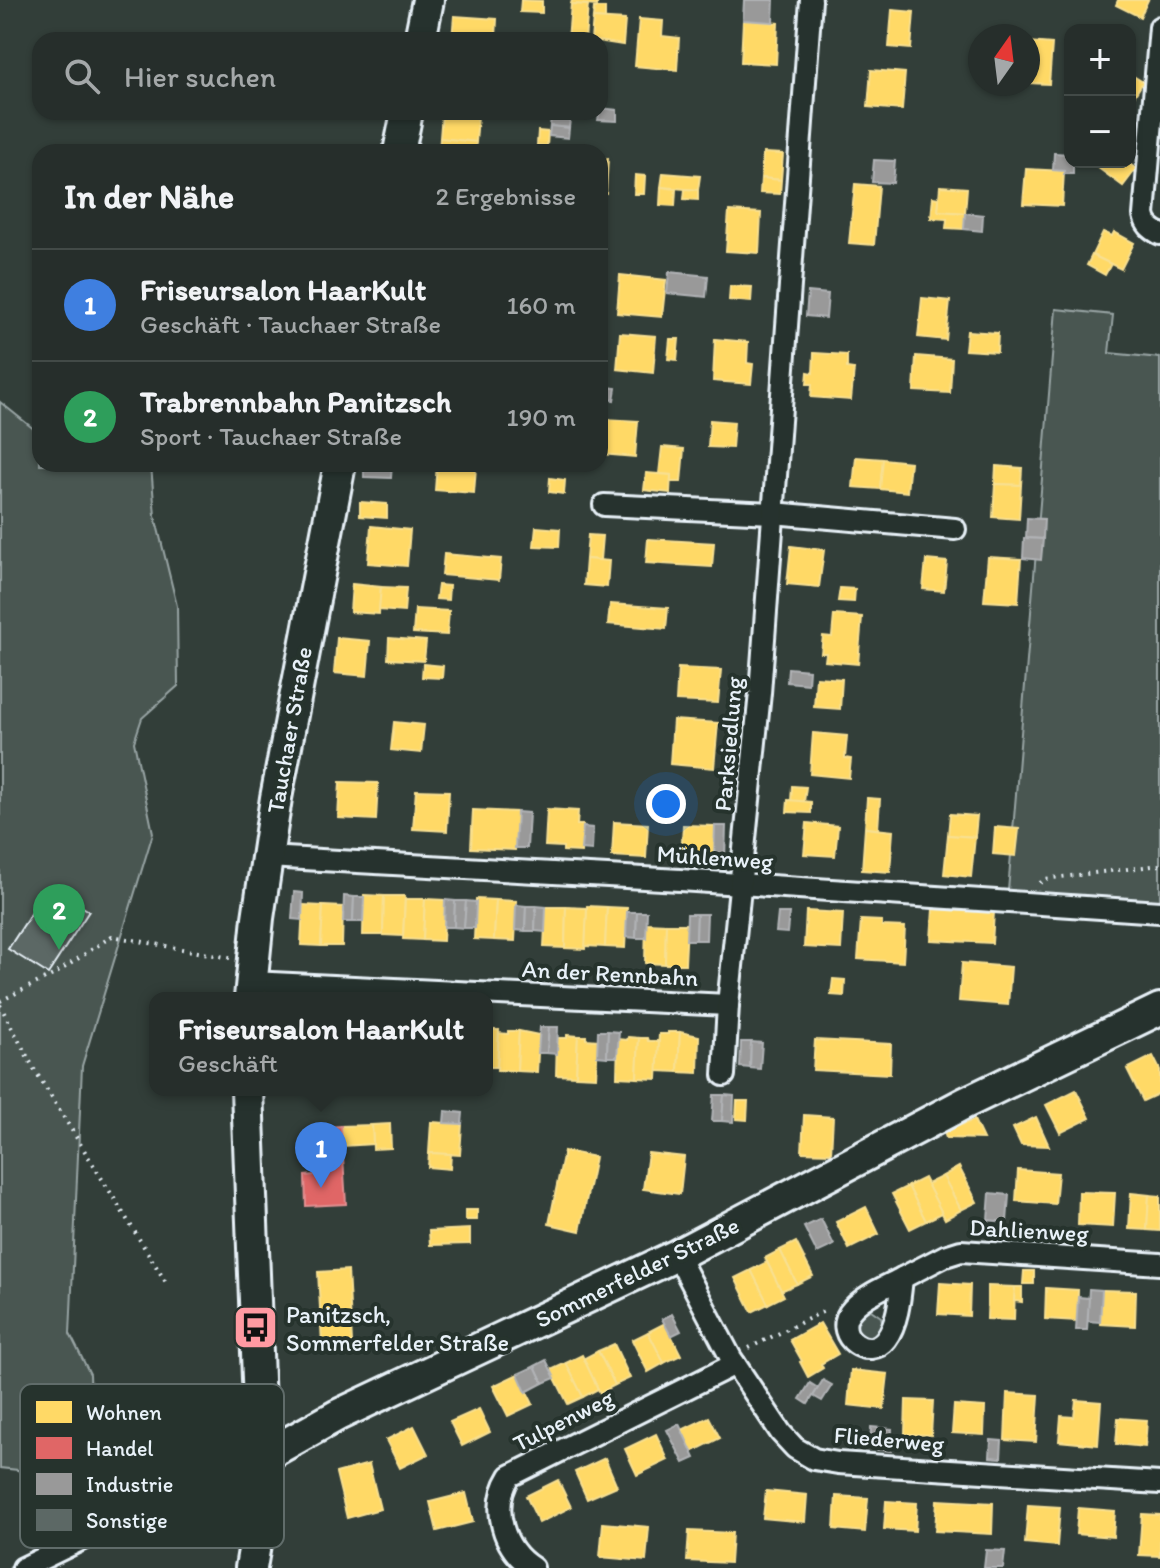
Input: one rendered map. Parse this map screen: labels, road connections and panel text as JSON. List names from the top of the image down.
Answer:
{
  "streets": {
    "street": [
      "Tauchaer Straße",
      "Parksiedlung",
      "Mühlenweg",
      "An der Rennbahn",
      "Dahlienweg",
      "Sommerfelder Straße",
      "Tulpenweg",
      "Fliederweg"
    ]
  },
  "crossings": [
    ["Tauchaer Straße", "Mühlenweg"],
    ["Tauchaer Straße", "An der Rennbahn"],
    ["Parksiedlung", "Mühlenweg"],
    ["Parksiedlung", "An der Rennbahn"],
    ["Sommerfelder Straße", "Fliederweg"],
    ["Tulpenweg", "Fliederweg"]
  ],
  "places": {
    "bus stop": ["Panitzsch, Sommerfelder Straße"]
  },
  "legend": [
    "Wohnen",
    "Handel",
    "Industrie",
    "Sonstige"
  ],
  "north": "top",
  "page": {
    "map_buttons": ["+", "−"],
    "search": "Hier suchen",
    "heading": ["In der Nähe", "2 Ergebnisse"],
    "list": [
      {
        "mark": "1",
        "name": "Friseursalon HaarKult",
        "note": "Geschäft · Tauchaer Straße",
        "value": "160 m"
      },
      {
        "mark": "2",
        "name": "Trabrennbahn Panitzsch",
        "note": "Sport · Tauchaer Straße",
        "value": "190 m"
      }
    ],
    "pins": ["2", "1"],
    "popup": ["Friseursalon HaarKult", "Geschäft"]
  }
}
